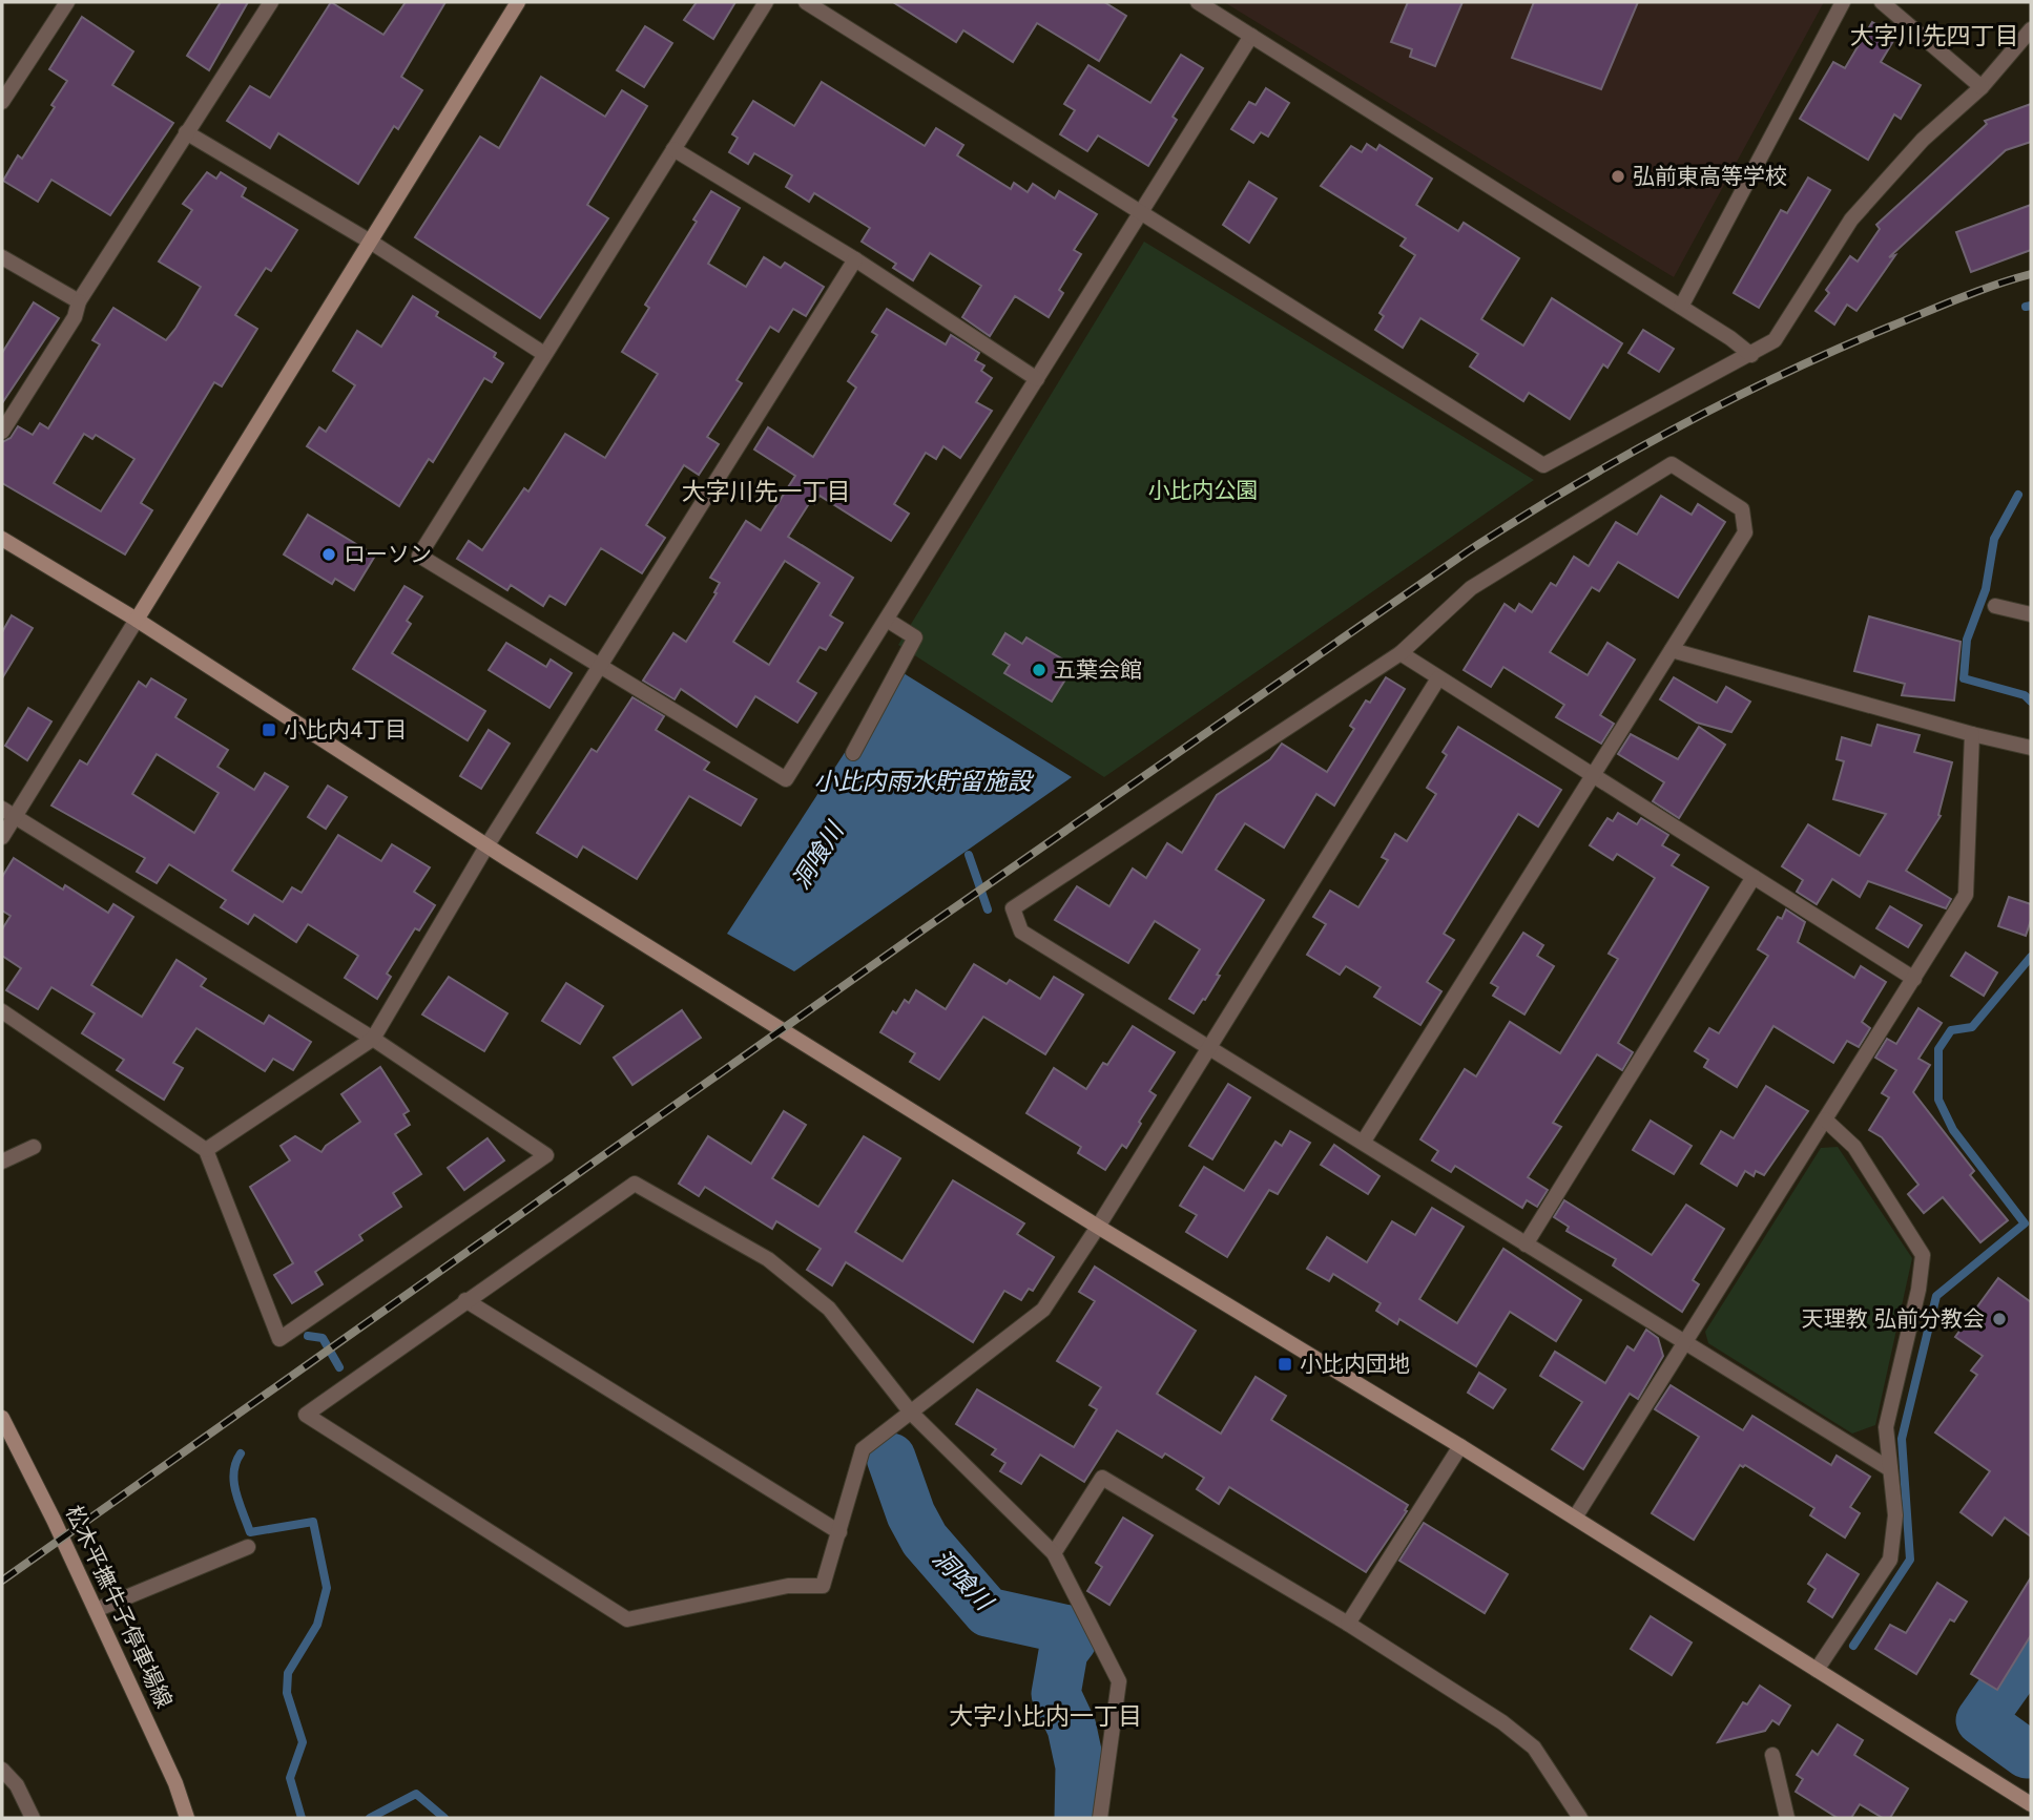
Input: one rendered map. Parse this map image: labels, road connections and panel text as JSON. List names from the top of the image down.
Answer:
{
  "streets": {
    "street": ["松木平撫牛子停車場線"]
  },
  "districts": ["大字川先四丁目", "大字川先一丁目", "大字小比内一丁目"],
  "water": ["小比内雨水貯留施設", "洞喰川"],
  "parks": ["小比内公園"],
  "places": {
    "other": [
      "弘前東高等学校",
      "ローソン",
      "五葉会館",
      "天理教 弘前分教会"
    ],
    "transit": ["小比内4丁目", "小比内団地"]
  }
}
